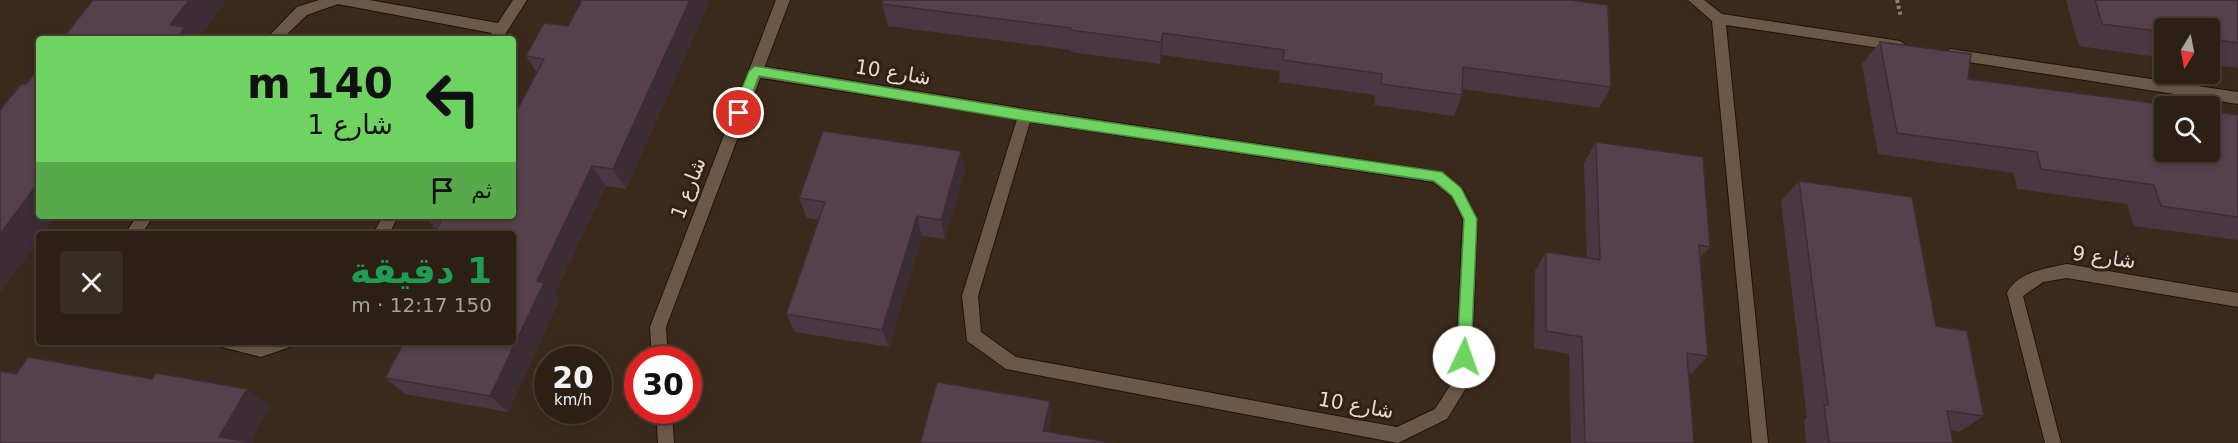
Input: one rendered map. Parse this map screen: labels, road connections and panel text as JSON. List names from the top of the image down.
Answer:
{
  "streets": {
    "street": ["شارع 10", "شارع 1", "شارع 9"]
  },
  "crossings": [
    ["شارع 10", "شارع 1"]
  ],
  "north": "bottom",
  "page": {
    "turn": ["140 m", "شارع 1"],
    "then": "ثم",
    "heading": ["1 دقيقة", "150 m · 12:17"],
    "speed": "20 km/h",
    "limit": "30"
  }
}
